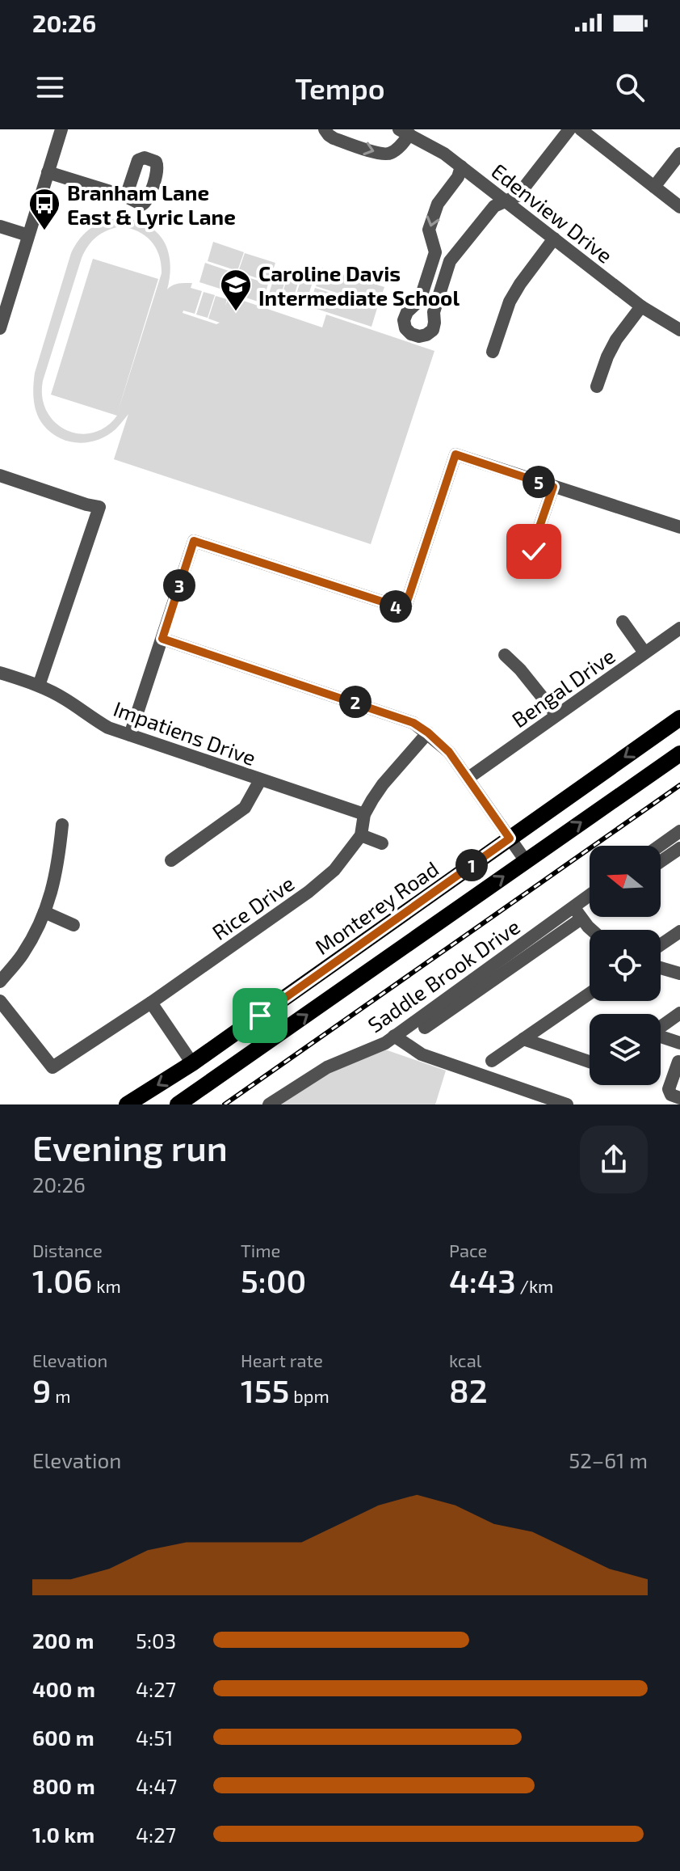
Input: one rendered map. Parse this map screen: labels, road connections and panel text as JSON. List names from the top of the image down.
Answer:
{
  "streets": {
    "main road": ["Monterey Road"],
    "street": [
      "Edenview Drive",
      "Bengal Drive",
      "Impatiens Drive",
      "Rice Drive",
      "Saddle Brook Drive"
    ]
  },
  "crossings": [
    ["Impatiens Drive", "Rice Drive"]
  ],
  "places": {
    "bus stop": ["Branham Lane East & Lyric Lane"],
    "school or university": ["Caroline Davis Intermediate School"]
  },
  "north": "left",
  "page": {
    "status": "20:26",
    "header": "Tempo",
    "pins": [
      "5",
      "3",
      "4",
      "2",
      "1"
    ],
    "heading": ["Evening run", "20:26"],
    "stats": [
      ["Distance", "1.06 km"],
      ["Time", "5:00"],
      ["Pace", "4:43 /km"],
      ["Elevation", "9 m"],
      ["Heart rate", "155 bpm"],
      ["kcal", "82"]
    ],
    "chart": ["Elevation", "52–61 m"],
    "list": [
      {
        "name": "200 m",
        "note": "5:03"
      },
      {
        "name": "400 m",
        "note": "4:27"
      },
      {
        "name": "600 m",
        "note": "4:51"
      },
      {
        "name": "800 m",
        "note": "4:47"
      },
      {
        "name": "1.0 km",
        "note": "4:27"
      }
    ]
  }
}
